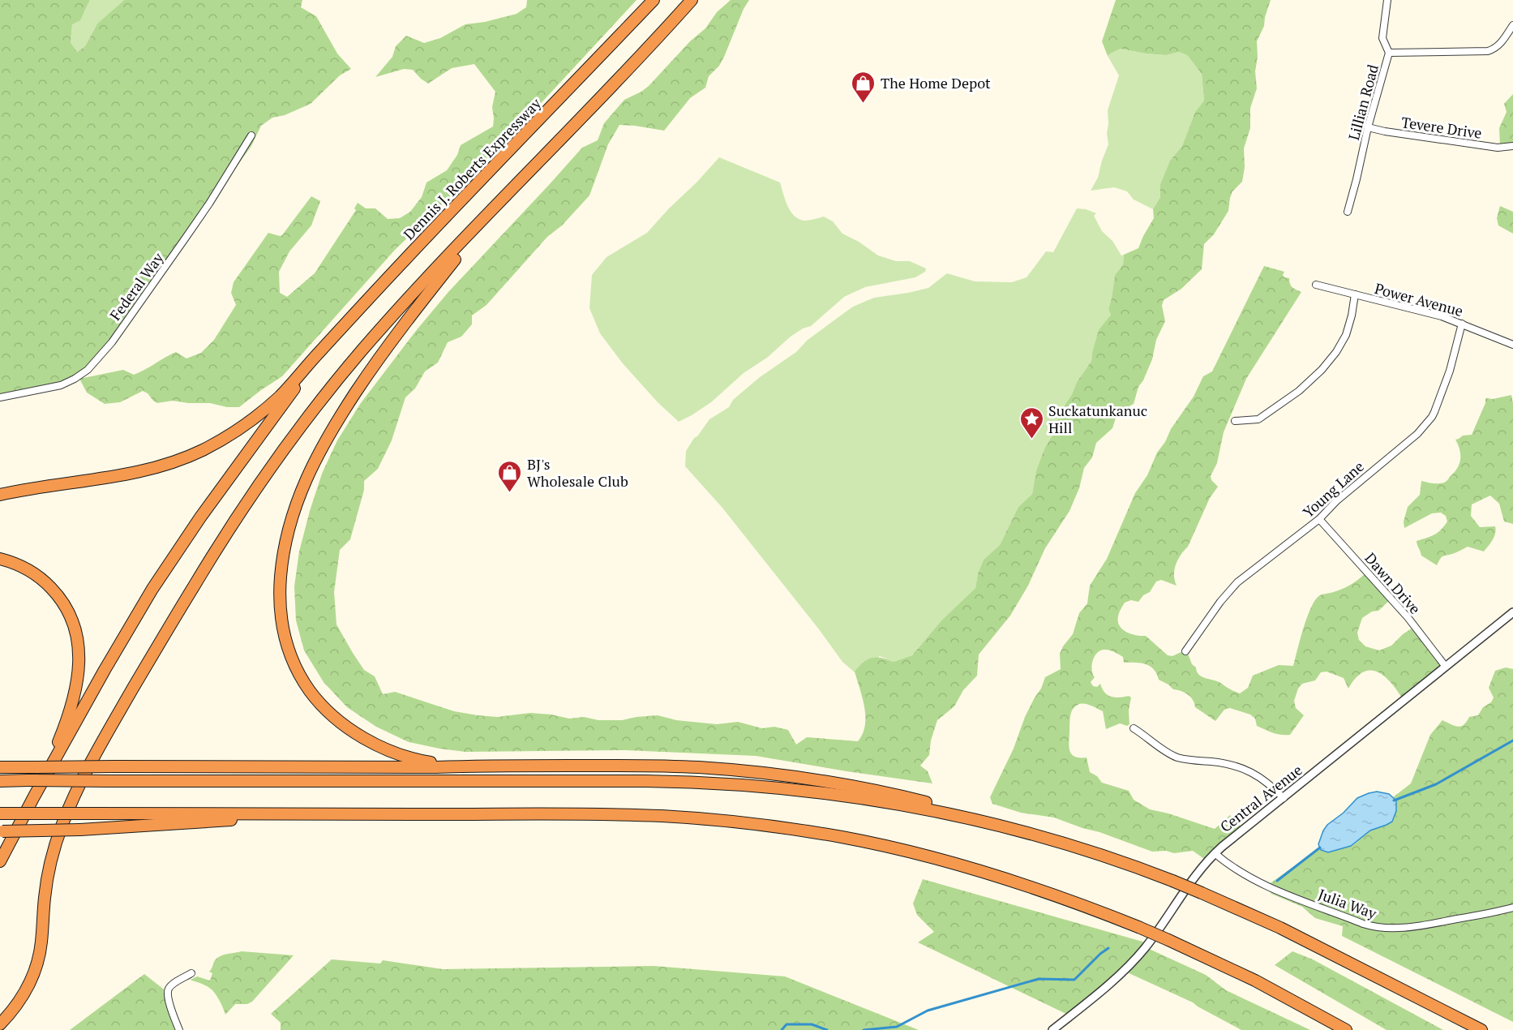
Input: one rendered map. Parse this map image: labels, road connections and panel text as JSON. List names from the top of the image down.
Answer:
{
  "streets": {
    "highway": ["Dennis J. Roberts Expressway"],
    "street": [
      "Lillian Road",
      "Tevere Drive",
      "Federal Way",
      "Power Avenue",
      "Young Lane",
      "Dawn Drive",
      "Central Avenue",
      "Julia Way"
    ]
  },
  "crossings": [
    ["Lillian Road", "Tevere Drive"],
    ["Power Avenue", "Young Lane"],
    ["Young Lane", "Dawn Drive"],
    ["Dawn Drive", "Central Avenue"],
    ["Central Avenue", "Julia Way"]
  ],
  "places": {
    "shop": ["The Home Depot", "BJ's Wholesale Club"],
    "place": ["Suckatunkanuc Hill"]
  }
}
